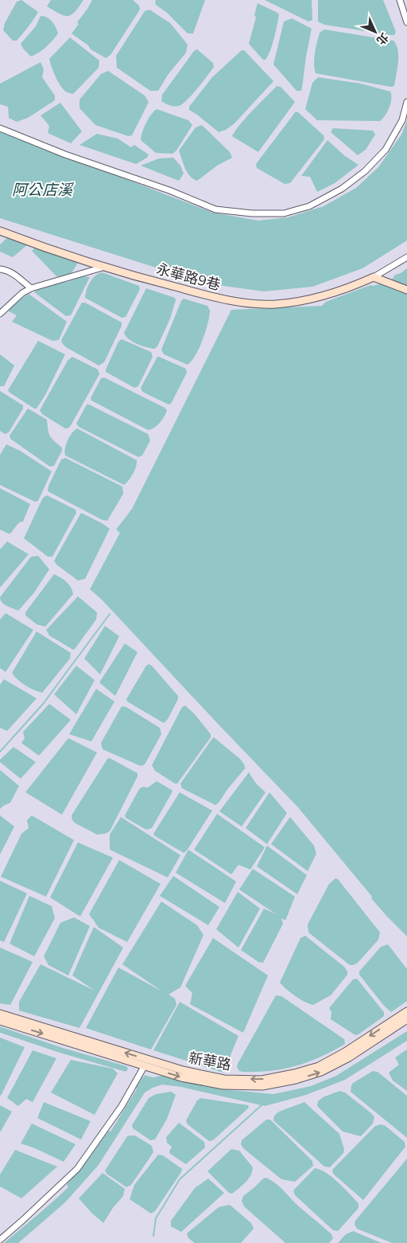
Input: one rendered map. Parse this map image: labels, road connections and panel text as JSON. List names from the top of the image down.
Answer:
{
  "streets": {
    "street": ["永華路9巷", "新華路"]
  },
  "water": ["阿公店溪"],
  "north": "bottom right"
}
